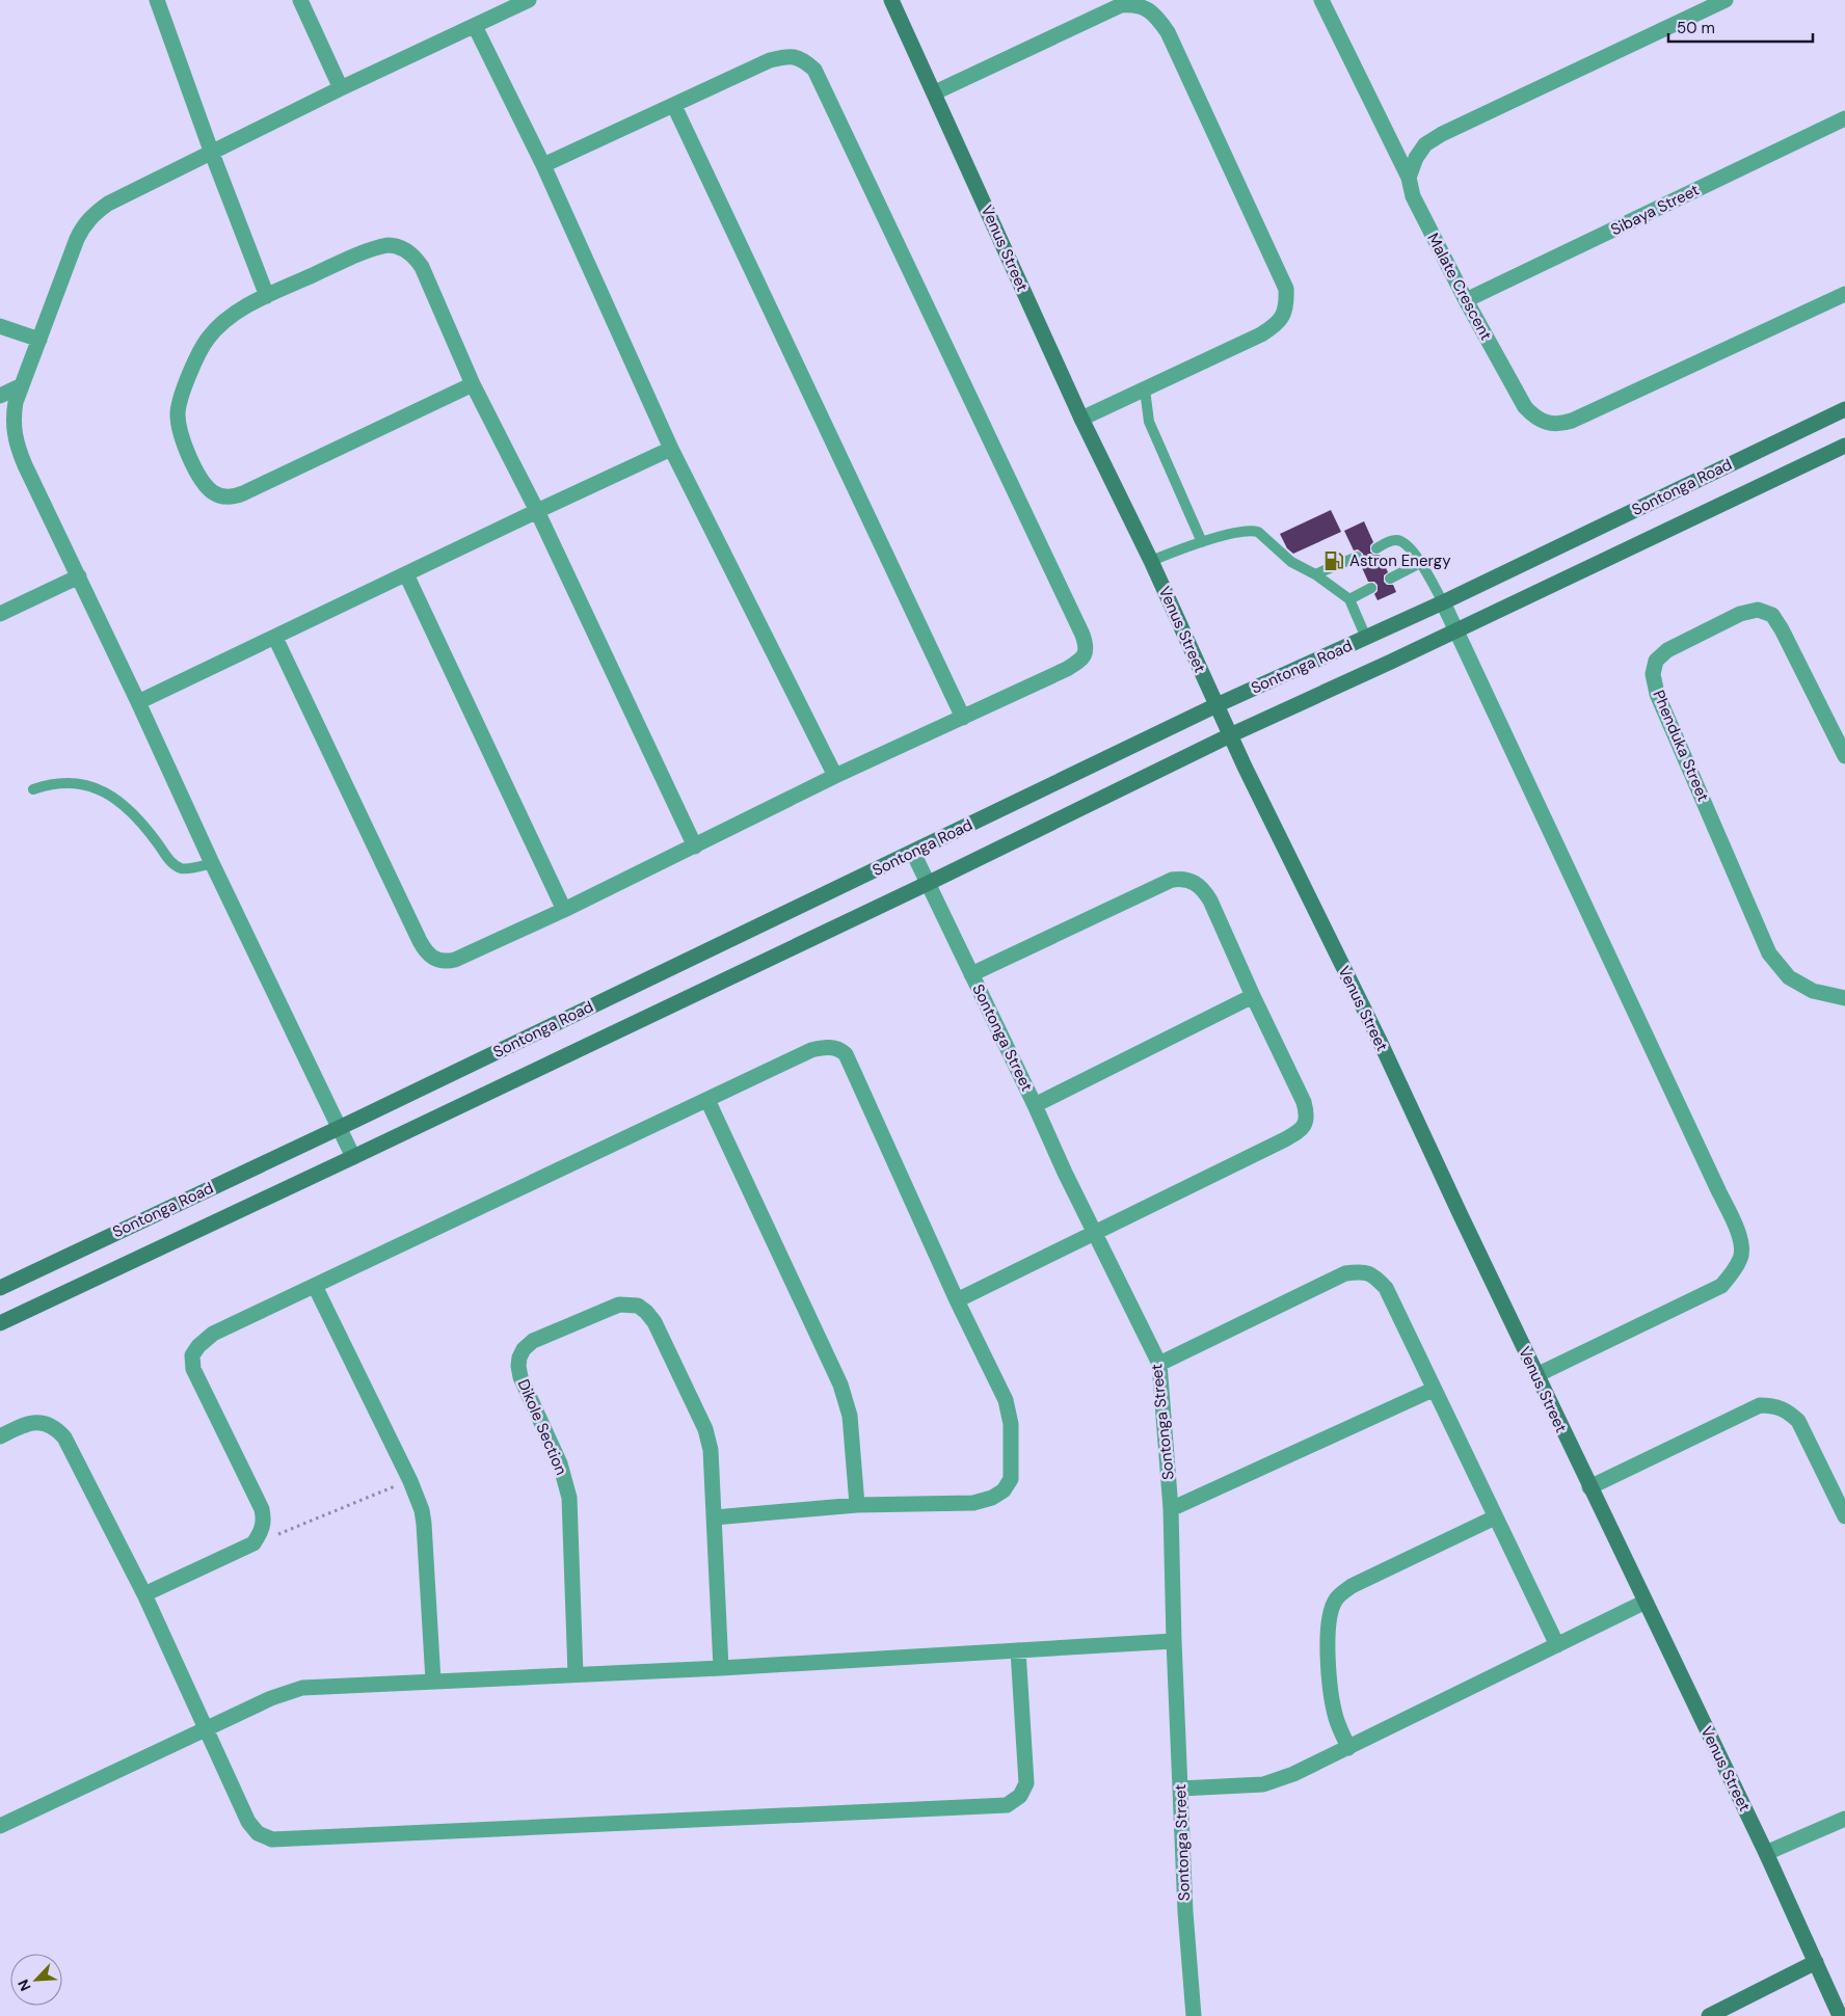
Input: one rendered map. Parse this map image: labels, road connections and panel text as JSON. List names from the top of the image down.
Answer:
{
  "streets": {
    "main road": ["Venus Street", "Sontonga Road"],
    "street": [
      "Sibaya Street",
      "Malate Crescent",
      "Phenduka Street",
      "Sontonga Street",
      "Dikole Section"
    ]
  },
  "crossings": [
    ["Sibaya Street", "Malate Crescent"],
    ["Venus Street", "Sontonga Road"],
    ["Sontonga Road", "Sontonga Street"]
  ],
  "places": {
    "fuel station": ["Astron Energy"]
  },
  "scale_bar": "50 m",
  "north": "bottom left"
}
